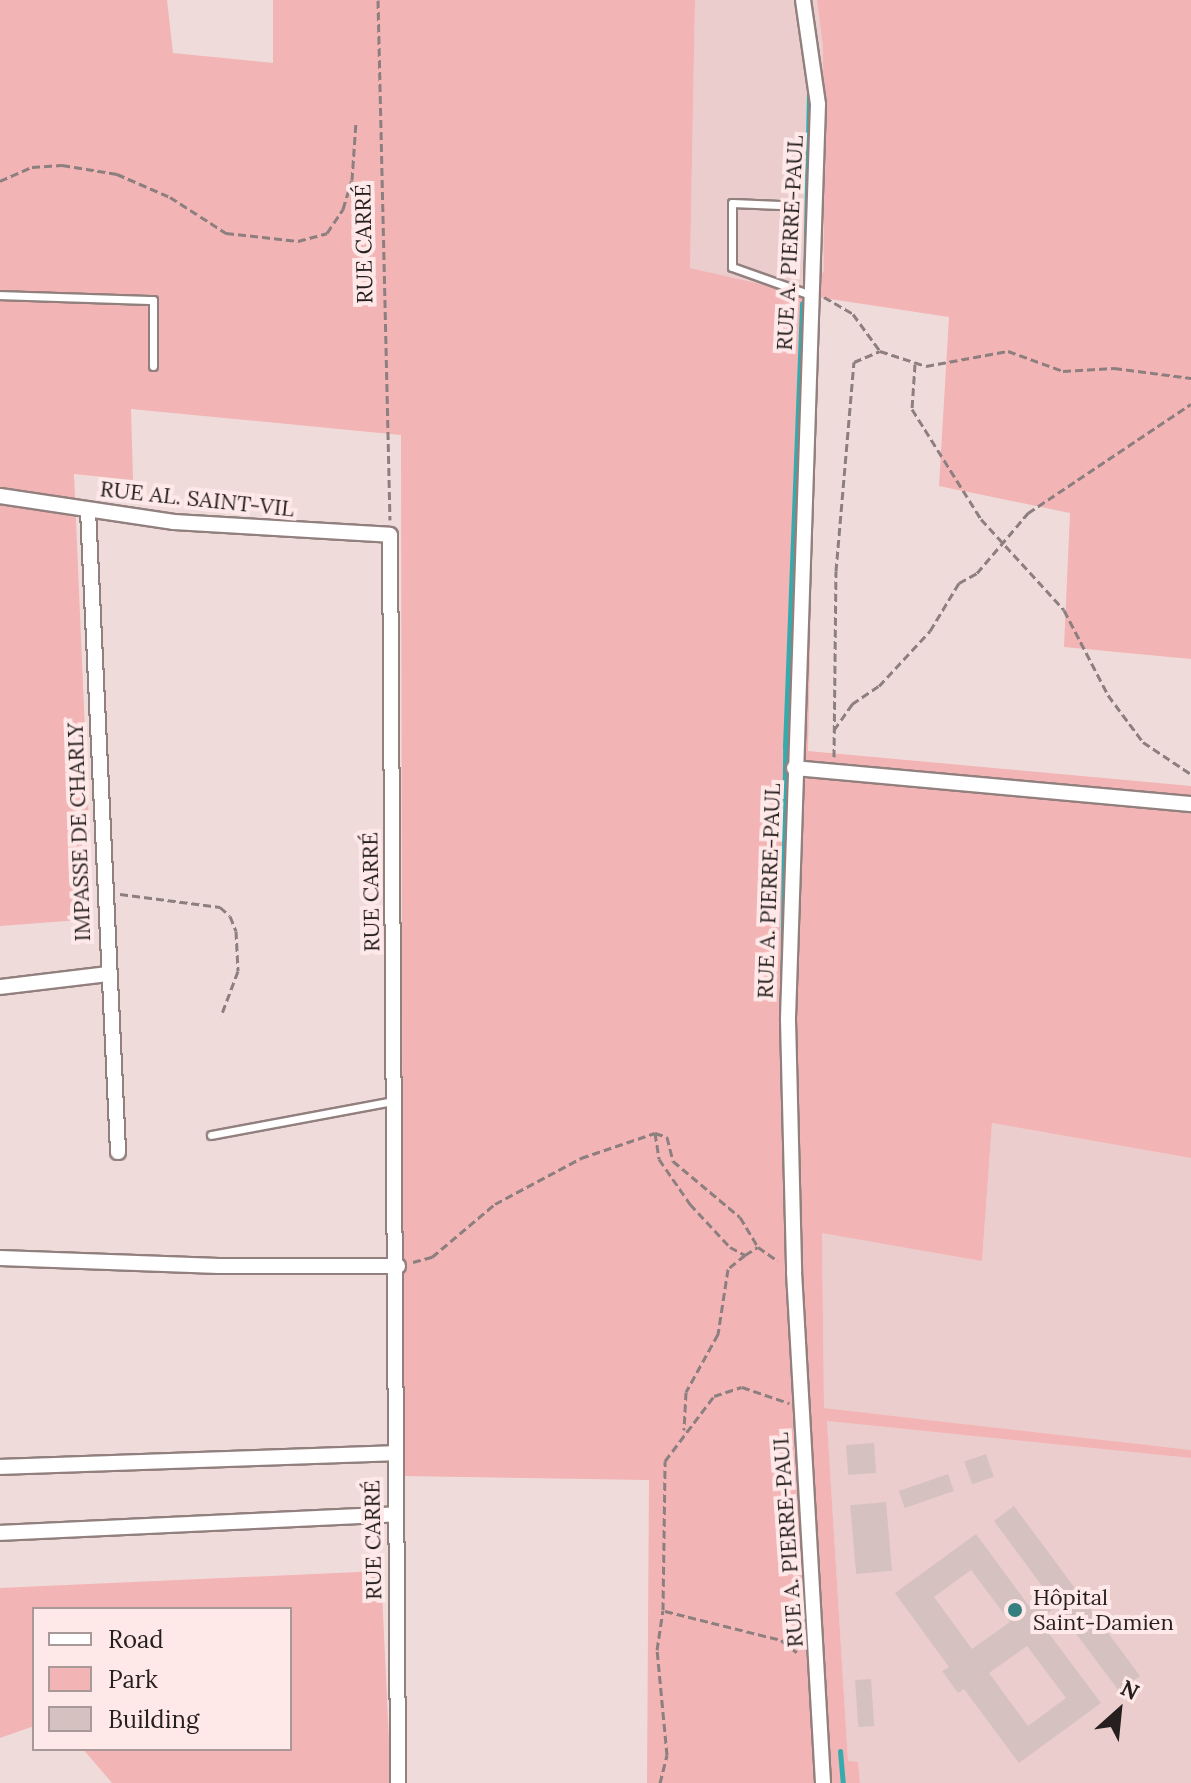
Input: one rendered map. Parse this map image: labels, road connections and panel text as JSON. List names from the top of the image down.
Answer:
{
  "streets": {
    "street": [
      "RUE A. PIERRE-PAUL",
      "RUE CARRÉ",
      "RUE AL. SAINT-VIL",
      "IMPASSE DE CHARLY"
    ]
  },
  "crossings": [
    ["RUE CARRÉ", "RUE AL. SAINT-VIL"],
    ["RUE AL. SAINT-VIL", "IMPASSE DE CHARLY"]
  ],
  "places": ["Hôpital Saint-Damien"],
  "legend": ["Road", "Park", "Building"],
  "north": "top right"
}
